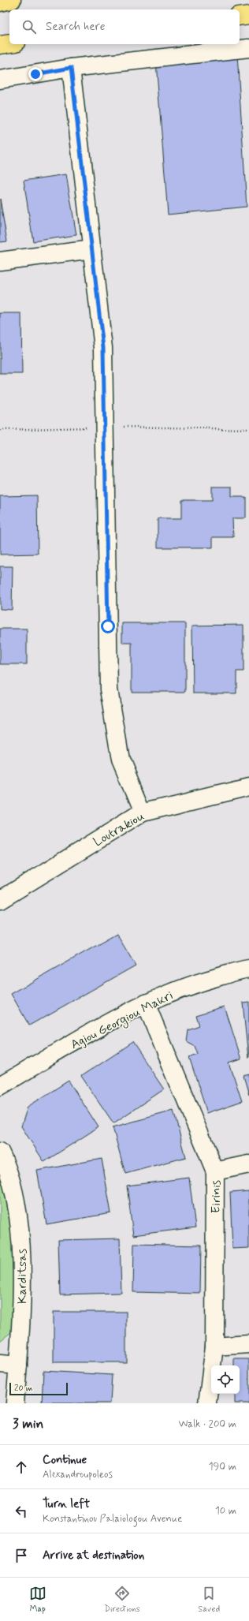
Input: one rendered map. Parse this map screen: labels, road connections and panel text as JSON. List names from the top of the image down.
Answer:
{
  "streets": {
    "street": [
      "Loutrakiou",
      "Agiou Georgiou Makri",
      "Eirinis",
      "Karditsas"
    ]
  },
  "crossings": [
    ["Agiou Georgiou Makri", "Eirinis"]
  ],
  "scale_bar": "20 m",
  "page": {
    "search": "Search here",
    "scale": "20 m",
    "heading": ["3 min", "Walk · 200 m"],
    "list": [
      ["Continue", "Alexandroupoleos", "190 m"],
      ["Turn left", "Konstantinou Palaiologou Avenue", "10 m"],
      "Arrive at destination"
    ],
    "nav": ["Map", "Directions", "Saved"]
  }
}
